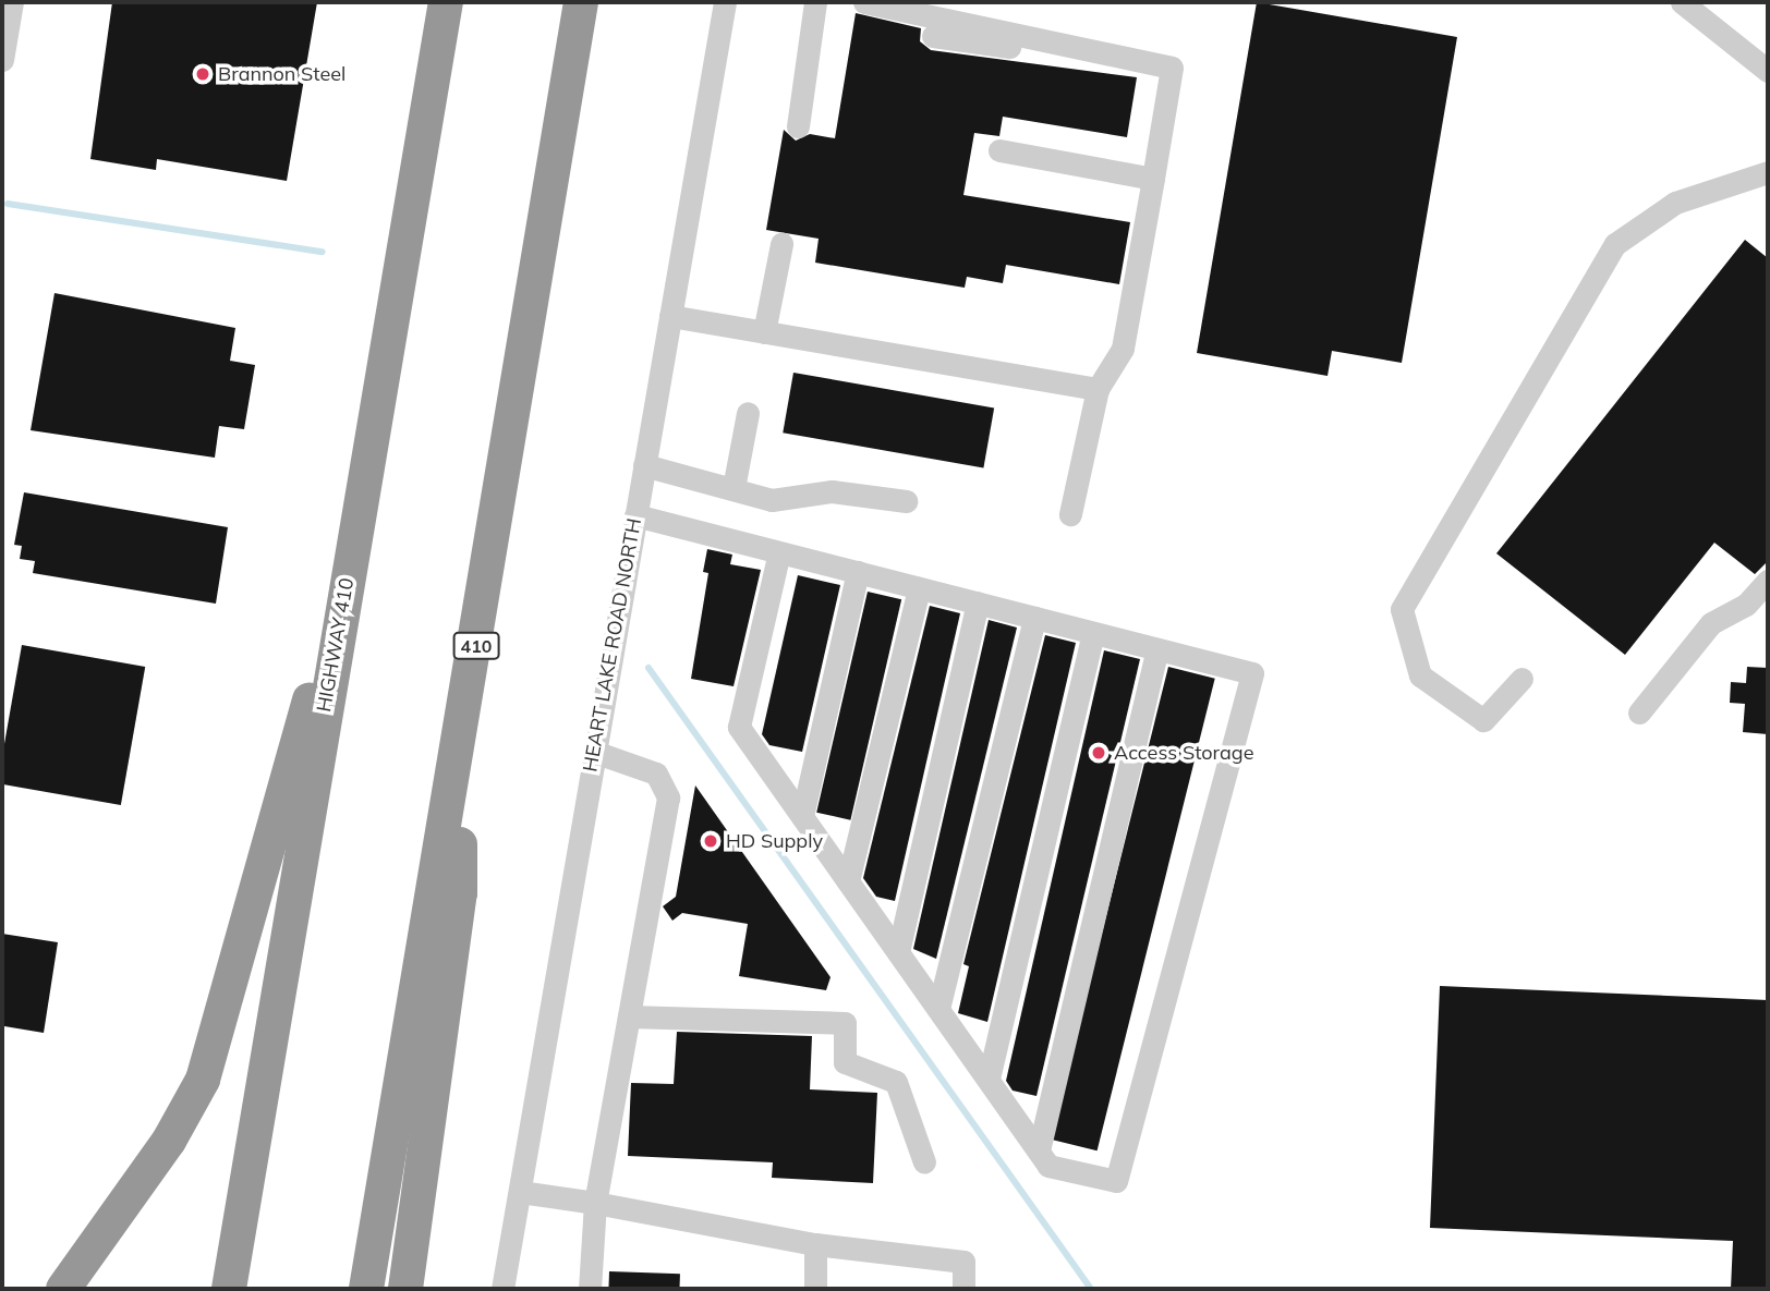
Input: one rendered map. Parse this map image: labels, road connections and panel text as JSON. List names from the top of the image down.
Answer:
{
  "streets": {
    "highway": ["HIGHWAY 410", "410"],
    "street": ["HEART LAKE ROAD NORTH"]
  },
  "places": ["Brannon Steel", "Access Storage", "HD Supply"]
}
